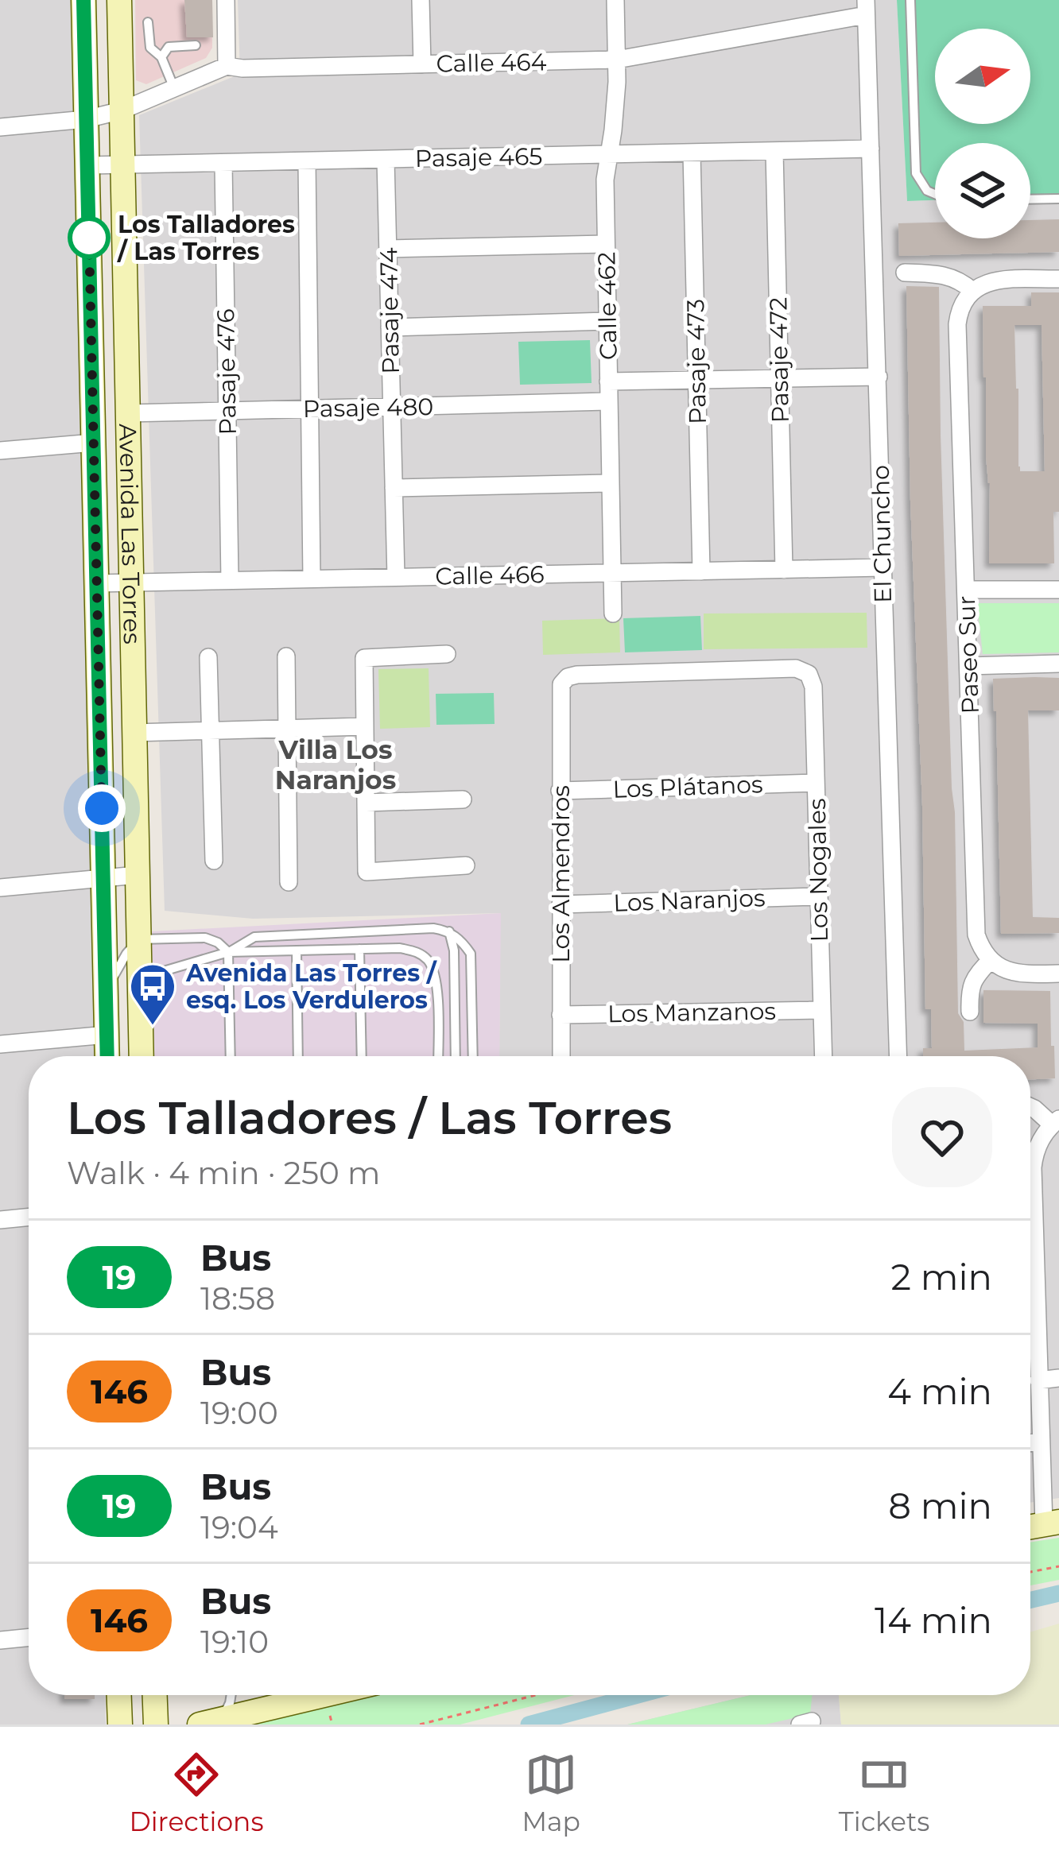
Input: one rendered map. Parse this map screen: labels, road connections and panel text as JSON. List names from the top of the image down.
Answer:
{
  "streets": {
    "main road": ["Avenida Las Torres"],
    "street": [
      "Calle 464",
      "Pasaje 465",
      "Calle 462",
      "Pasaje 474",
      "Pasaje 472",
      "Pasaje 473",
      "Pasaje 476",
      "Pasaje 480",
      "El Chuncho",
      "Calle 466",
      "Paseo Sur",
      "Los Plátanos",
      "Los Nogales",
      "Los Almendros",
      "Los Naranjos",
      "Los Manzanos"
    ]
  },
  "crossings": [
    ["Calle 464", "Calle 462"],
    ["Calle 464", "Avenida Las Torres"],
    ["Calle 464", "El Chuncho"],
    ["Pasaje 465", "Calle 462"],
    ["Pasaje 465", "Pasaje 474"],
    ["Pasaje 465", "Pasaje 472"],
    ["Pasaje 465", "Pasaje 473"],
    ["Pasaje 465", "Pasaje 476"],
    ["Pasaje 465", "Avenida Las Torres"],
    ["Pasaje 465", "El Chuncho"],
    ["Calle 462", "Pasaje 480"],
    ["Calle 462", "Calle 466"],
    ["Pasaje 474", "Pasaje 480"],
    ["Pasaje 474", "Calle 466"],
    ["Pasaje 472", "Calle 466"],
    ["Pasaje 473", "Calle 466"],
    ["Pasaje 476", "Pasaje 480"],
    ["Pasaje 476", "Calle 466"],
    ["Pasaje 480", "Avenida Las Torres"],
    ["Avenida Las Torres", "Calle 466"],
    ["El Chuncho", "Calle 466"],
    ["Los Plátanos", "Los Nogales"],
    ["Los Plátanos", "Los Almendros"],
    ["Los Nogales", "Los Almendros"],
    ["Los Nogales", "Los Naranjos"],
    ["Los Nogales", "Los Manzanos"],
    ["Los Almendros", "Los Naranjos"],
    ["Los Almendros", "Los Manzanos"]
  ],
  "districts": ["Villa Los Naranjos"],
  "places": {
    "other": ["Los Talladores / Las Torres"],
    "bus stop": ["Avenida Las Torres / esq. Los Verduleros"]
  },
  "lines": ["bus line 19"],
  "north": "right",
  "page": {
    "heading": ["Los Talladores / Las Torres", "Walk · 4 min · 250 m"],
    "list": [
      {
        "mark": "19",
        "name": "Bus",
        "note": "18:58",
        "value": "2 min"
      },
      {
        "mark": "146",
        "name": "Bus",
        "note": "19:00",
        "value": "4 min"
      },
      {
        "mark": "19",
        "name": "Bus",
        "note": "19:04",
        "value": "8 min"
      },
      {
        "mark": "146",
        "name": "Bus",
        "note": "19:10",
        "value": "14 min"
      }
    ],
    "tabs": ["Directions", "Map", "Tickets"]
  }
}
